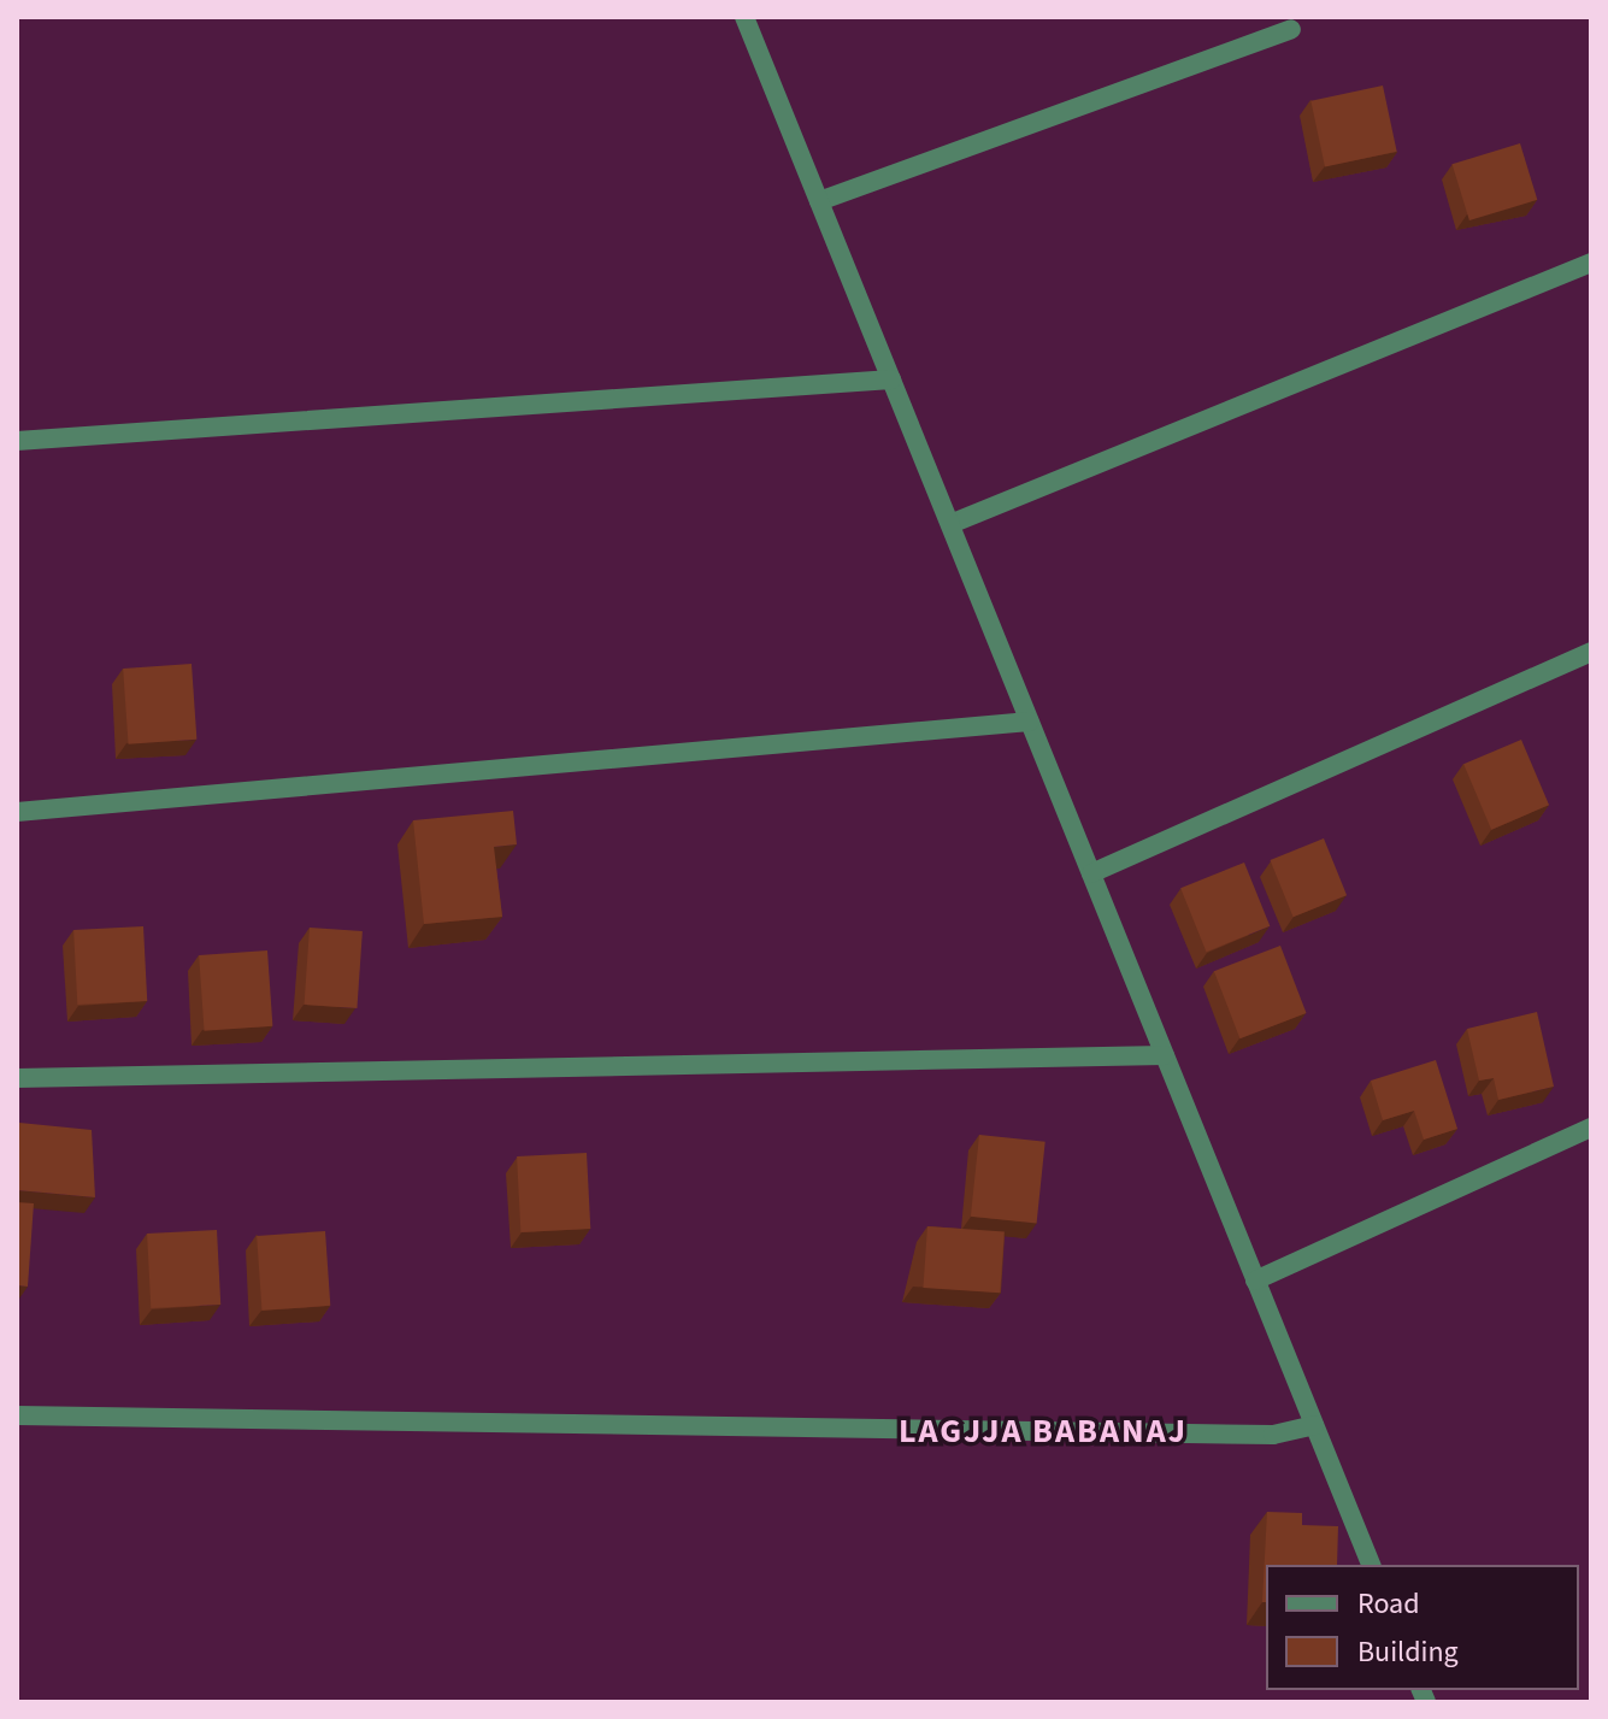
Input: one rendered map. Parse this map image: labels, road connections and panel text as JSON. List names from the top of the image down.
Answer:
{
  "districts": ["LAGJJA BABANAJ"],
  "legend": ["Road", "Building"]
}
